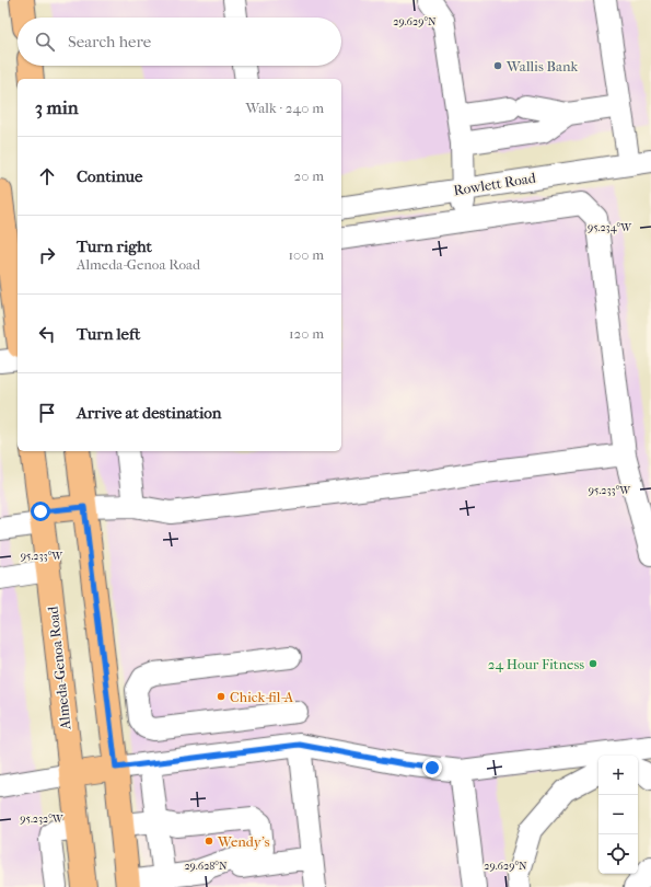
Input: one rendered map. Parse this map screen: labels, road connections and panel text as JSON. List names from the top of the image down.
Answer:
{
  "streets": {
    "main road": ["Almeda-Genoa Road"],
    "street": ["Rowlett Road"]
  },
  "places": [
    "Wallis Bank",
    "24 Hour Fitness",
    "Chick-fil-A",
    "Wendy's"
  ],
  "page": {
    "search": "Search here",
    "heading": ["3 min", "Walk · 240 m"],
    "list": [
      ["Continue", "20 m"],
      ["Turn right", "Almeda-Genoa Road", "100 m"],
      ["Turn left", "120 m"],
      "Arrive at destination"
    ],
    "map_buttons": ["+", "−"]
  },
  "coordinates": [
    "29.629°N",
    "95.234°W",
    "95.233°W",
    "95.232°W",
    "29.628°N"
  ]
}
